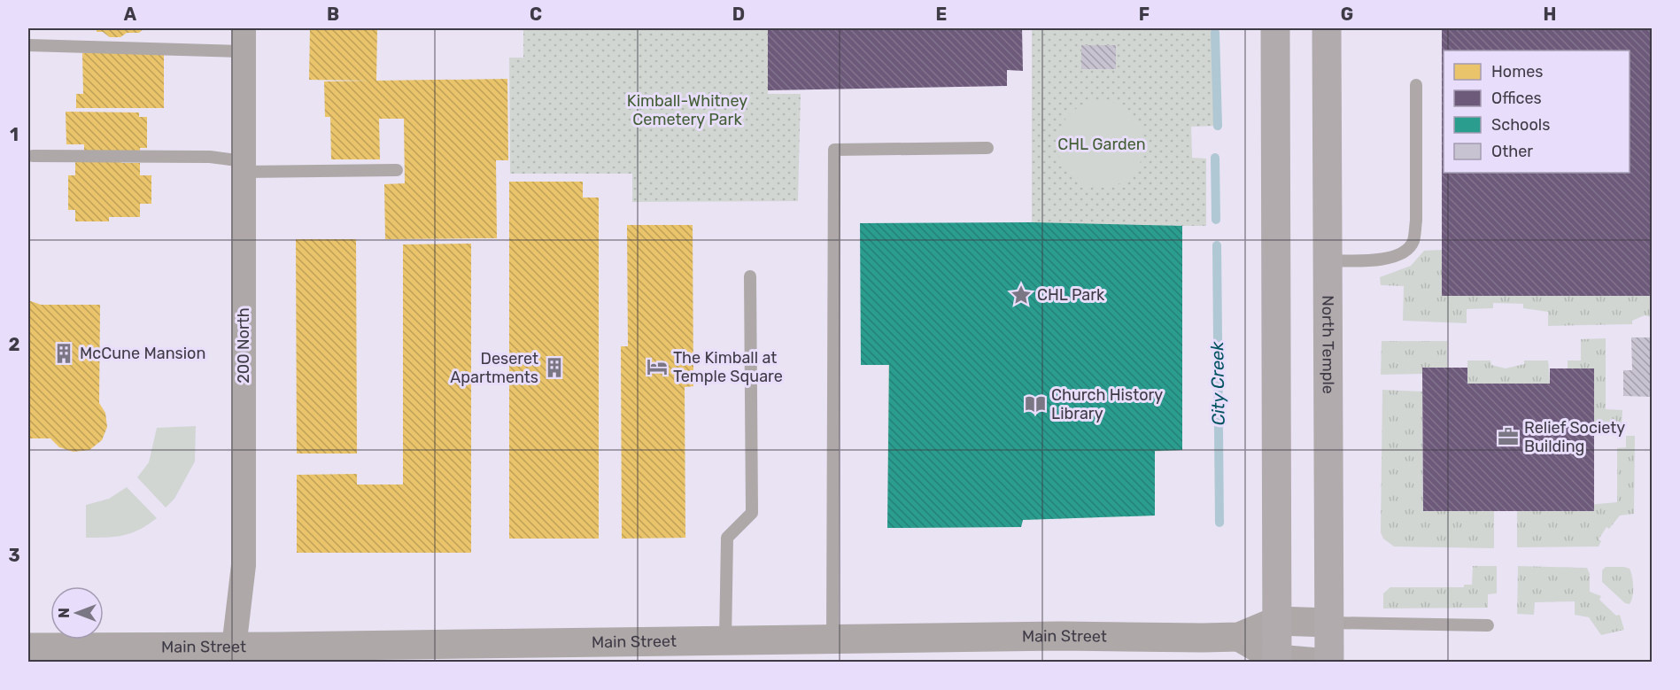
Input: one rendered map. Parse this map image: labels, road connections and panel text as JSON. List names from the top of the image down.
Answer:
{
  "streets": {
    "main road": ["North Temple"],
    "street": ["200 North", "Main Street"]
  },
  "crossings": [
    ["200 North", "Main Street"],
    ["North Temple", "Main Street"]
  ],
  "water": ["City Creek"],
  "parks": ["Kimball-Whitney Cemetery Park", "CHL Garden"],
  "places": {
    "place": ["CHL Park"],
    "building": ["McCune Mansion", "Deseret Apartments"],
    "hotel": ["The Kimball at Temple Square"],
    "library": ["Church History Library"],
    "office": ["Relief Society Building"]
  },
  "legend": [
    "Homes",
    "Offices",
    "Schools",
    "Other"
  ],
  "north": "left",
  "grid": {
    "columns": [
      "A",
      "B",
      "C",
      "D",
      "E",
      "F",
      "G",
      "H"
    ],
    "rows": ["1", "2", "3"]
  }
}
